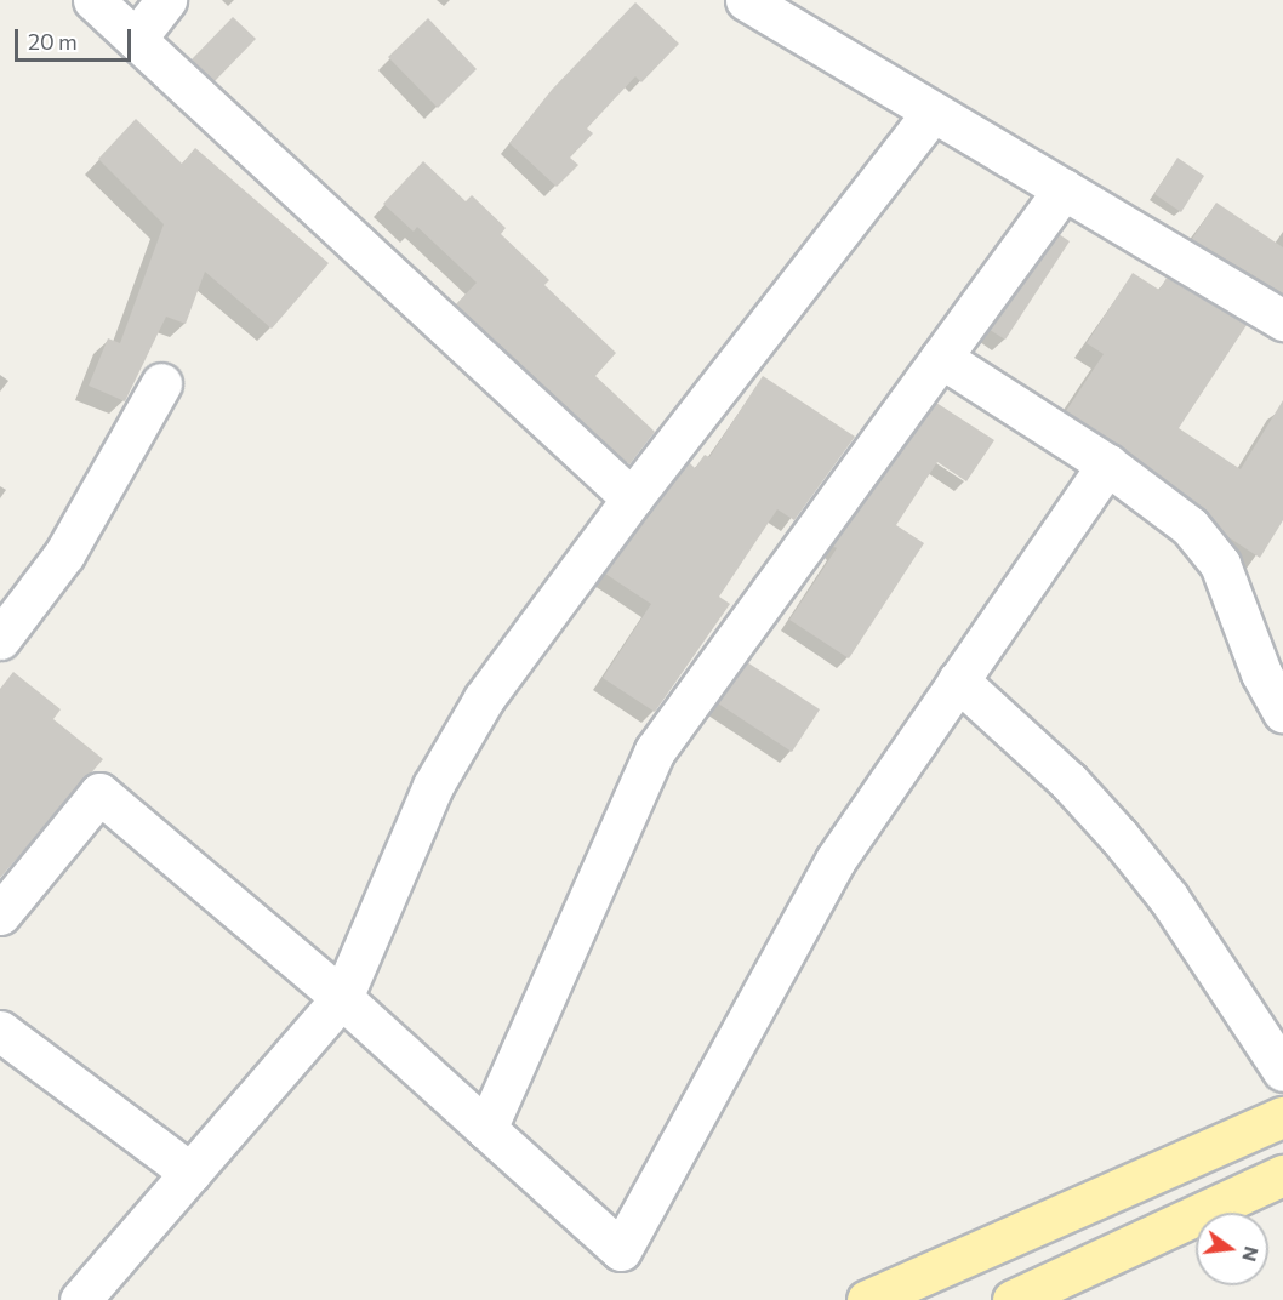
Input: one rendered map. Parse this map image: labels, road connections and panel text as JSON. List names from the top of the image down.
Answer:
{
  "scale_bar": "20 m",
  "north": "right"
}
